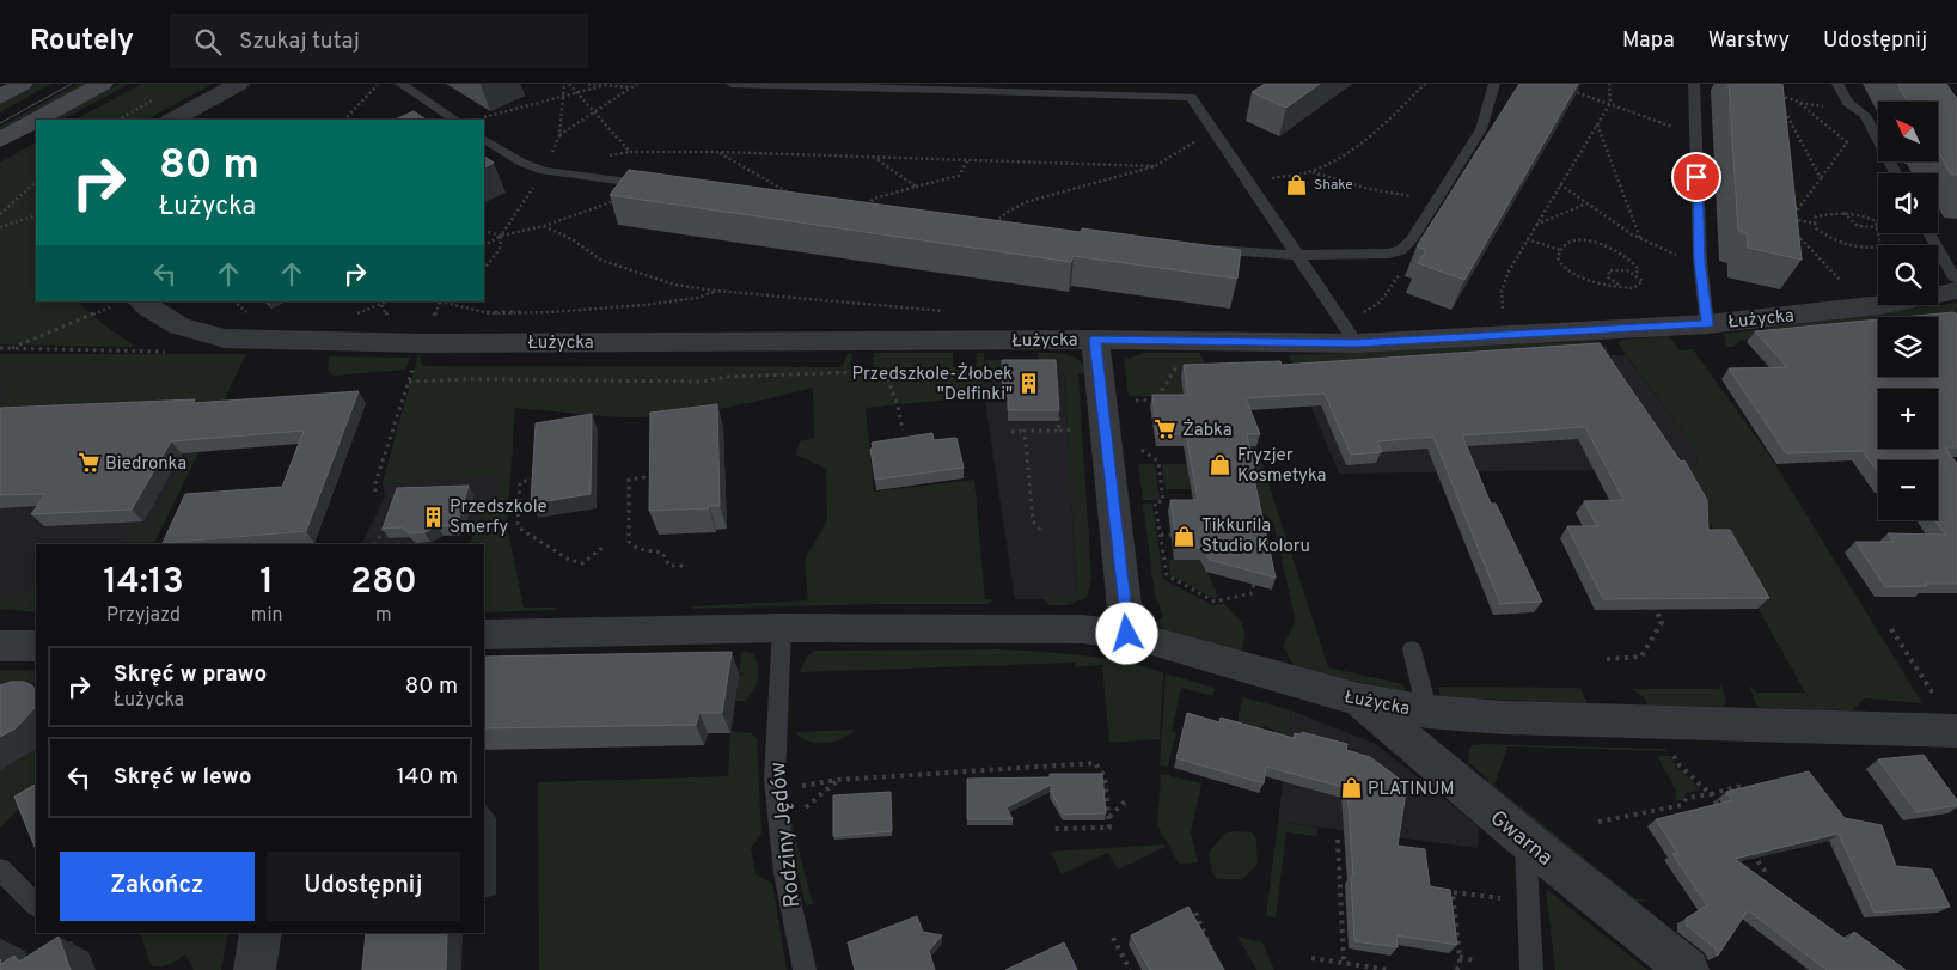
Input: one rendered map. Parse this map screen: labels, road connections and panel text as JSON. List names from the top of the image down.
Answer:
{
  "streets": {
    "street": ["Łużycka", "Gwarna"],
    "lane": ["Rodziny Jędów"]
  },
  "crossings": [
    ["Łużycka", "Rodziny Jędów"],
    ["Łużycka", "Gwarna"]
  ],
  "places": {
    "shop": [
      "Shake",
      "Fryzjer Kosmetyka",
      "Tikkurila Studio Koloru",
      "PLATINUM"
    ],
    "building": ["Przedszkole-Żłobek \"Delfinki\"", "Przedszkole Smerfy"],
    "supermarket": ["Żabka", "Biedronka"]
  },
  "north": "top left",
  "page": {
    "header": "Routely",
    "search": "Szukaj tutaj",
    "nav": ["Mapa", "Warstwy", "Udostępnij"],
    "map_buttons": ["+", "−"],
    "turn": ["80 m", "Łużycka"],
    "eta": [
      "14:13",
      "Przyjazd",
      "1",
      "min",
      "280",
      "m"
    ],
    "list": [
      {
        "name": "Skręć w prawo",
        "note": "Łużycka",
        "value": "80 m"
      },
      {
        "name": "Skręć w lewo",
        "value": "140 m"
      }
    ],
    "buttons": ["Zakończ", "Udostępnij"]
  }
}
